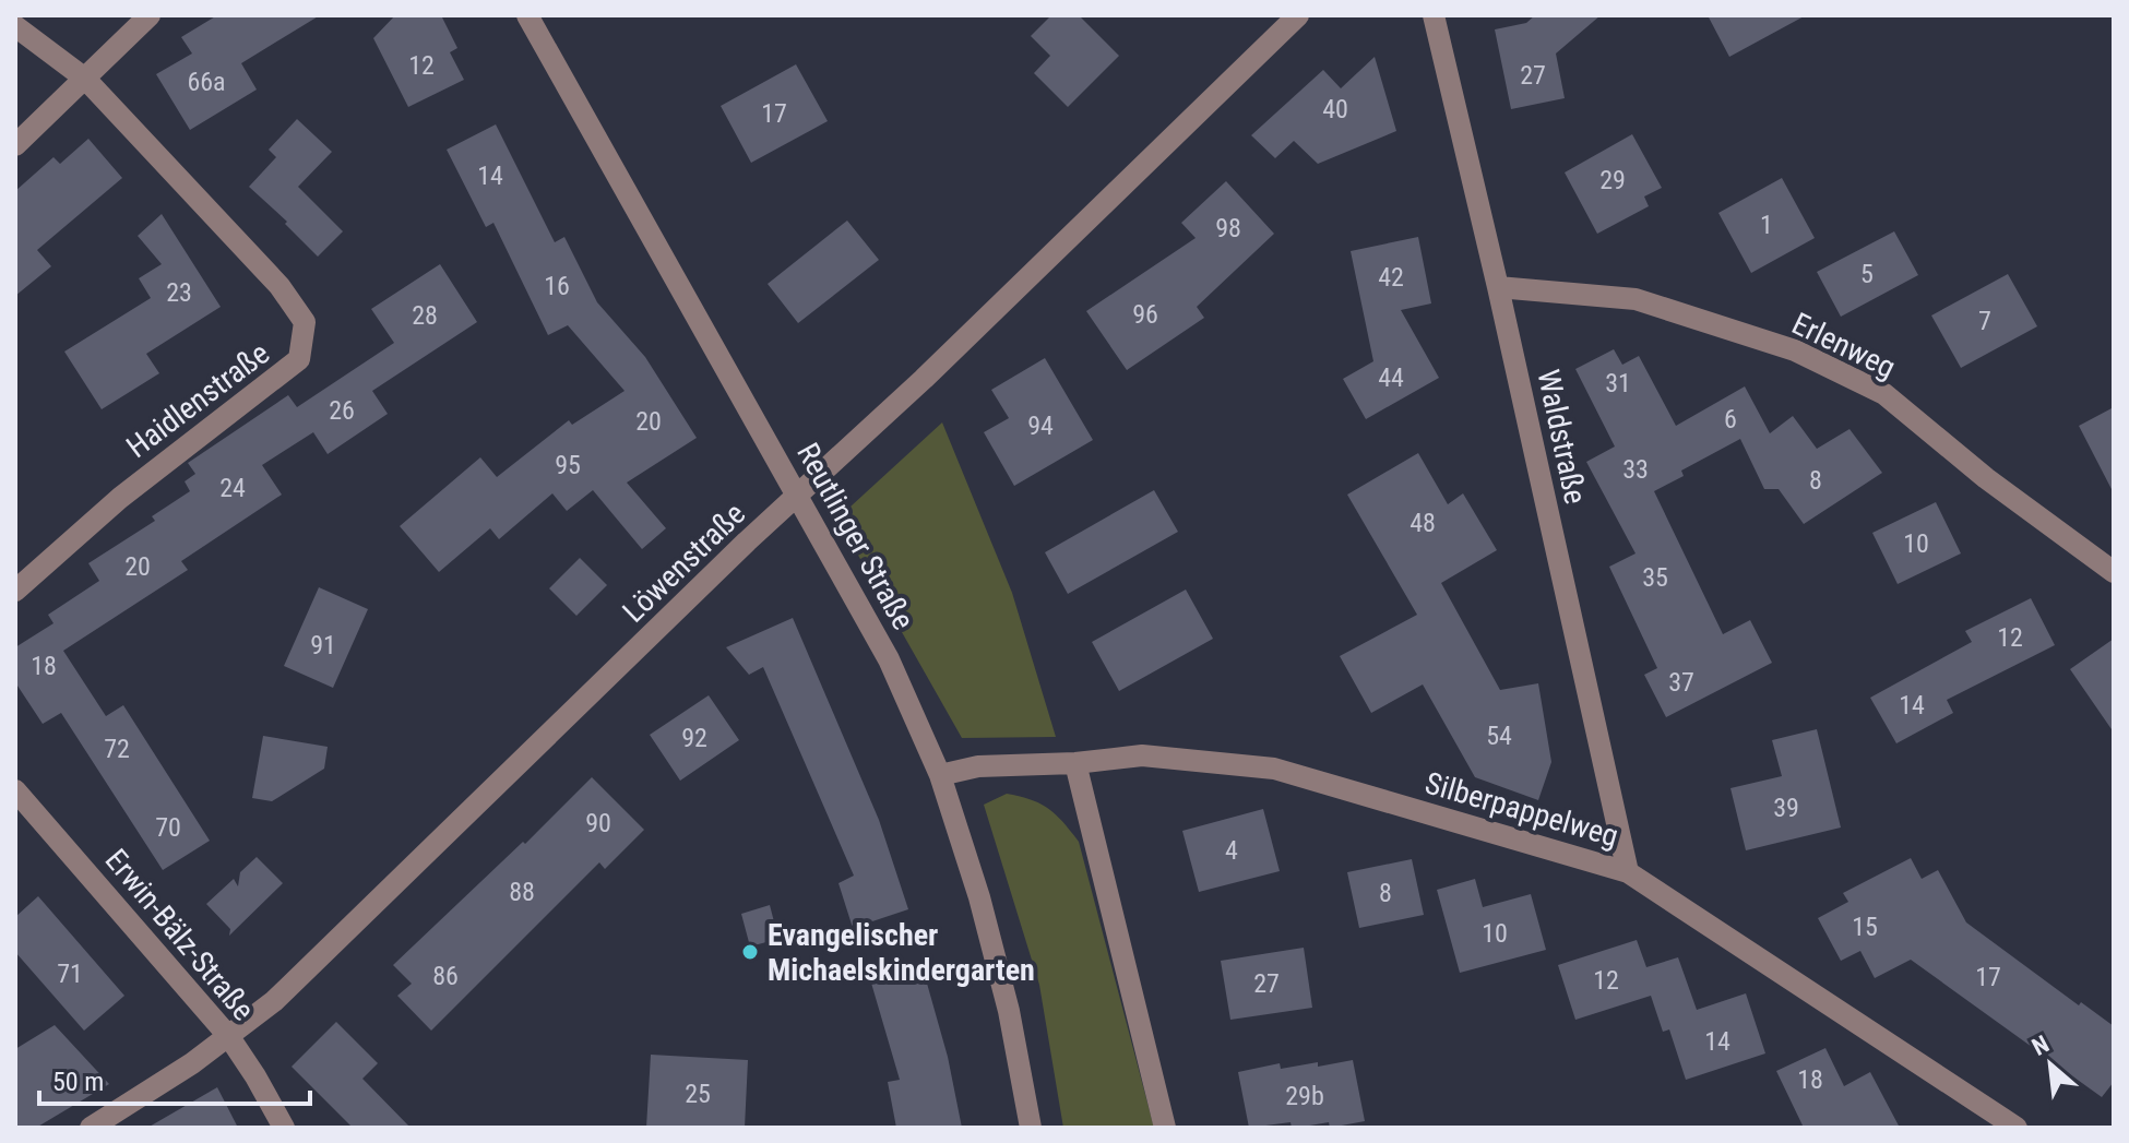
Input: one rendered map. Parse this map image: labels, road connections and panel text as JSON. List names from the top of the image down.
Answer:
{
  "streets": {
    "street": [
      "Erlenweg",
      "Haidlenstraße",
      "Waldstraße",
      "Reutlinger Straße",
      "Löwenstraße",
      "Silberpappelweg",
      "Erwin-Bälz-Straße"
    ]
  },
  "crossings": [
    ["Erlenweg", "Waldstraße"],
    ["Waldstraße", "Silberpappelweg"],
    ["Reutlinger Straße", "Löwenstraße"],
    ["Reutlinger Straße", "Silberpappelweg"],
    ["Löwenstraße", "Erwin-Bälz-Straße"]
  ],
  "places": ["Evangelischer Michaelskindergarten"],
  "house_numbers": [
    "12",
    "27",
    "66a",
    "40",
    "17",
    "14",
    "29",
    "1",
    "98",
    "5",
    "42",
    "16",
    "23",
    "96",
    "28",
    "7",
    "44",
    "31",
    "26",
    "6",
    "20",
    "94",
    "95",
    "33",
    "8",
    "24",
    "48",
    "10",
    "20",
    "35",
    "12",
    "91",
    "18",
    "37",
    "14",
    "54",
    "92",
    "72",
    "39",
    "90",
    "70",
    "4",
    "88",
    "8",
    "15",
    "10",
    "71",
    "86",
    "17",
    "12",
    "27",
    "14",
    "18",
    "25",
    "29b"
  ],
  "scale_bar": "50 m",
  "north": "top left"
}
